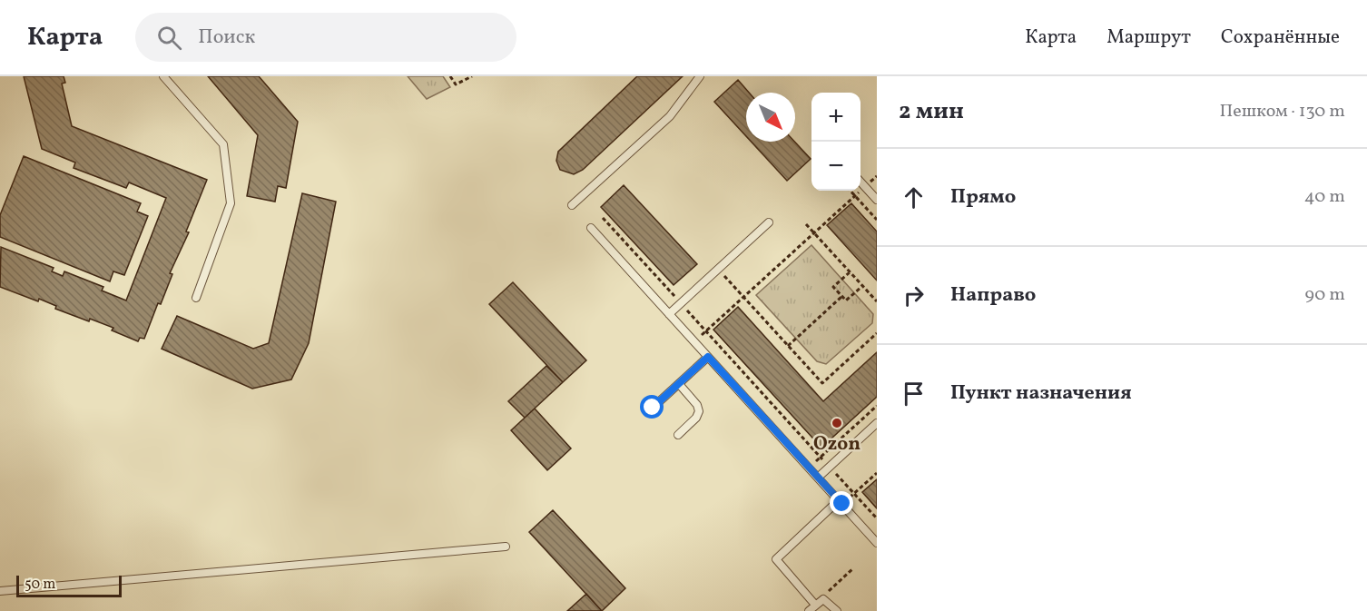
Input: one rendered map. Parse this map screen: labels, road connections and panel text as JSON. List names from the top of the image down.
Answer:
{
  "places": ["Ozon"],
  "scale_bar": "50 m",
  "north": "bottom right",
  "page": {
    "header": "Карта",
    "search": "Поиск",
    "nav": ["Карта", "Маршрут", "Сохранённые"],
    "heading": ["2 мин", "Пешком · 130 m"],
    "map_buttons": ["+", "−"],
    "list": [
      ["Прямо", "40 m"],
      ["Направо", "90 m"],
      "Пункт назначения"
    ],
    "scale": "50 m"
  }
}
